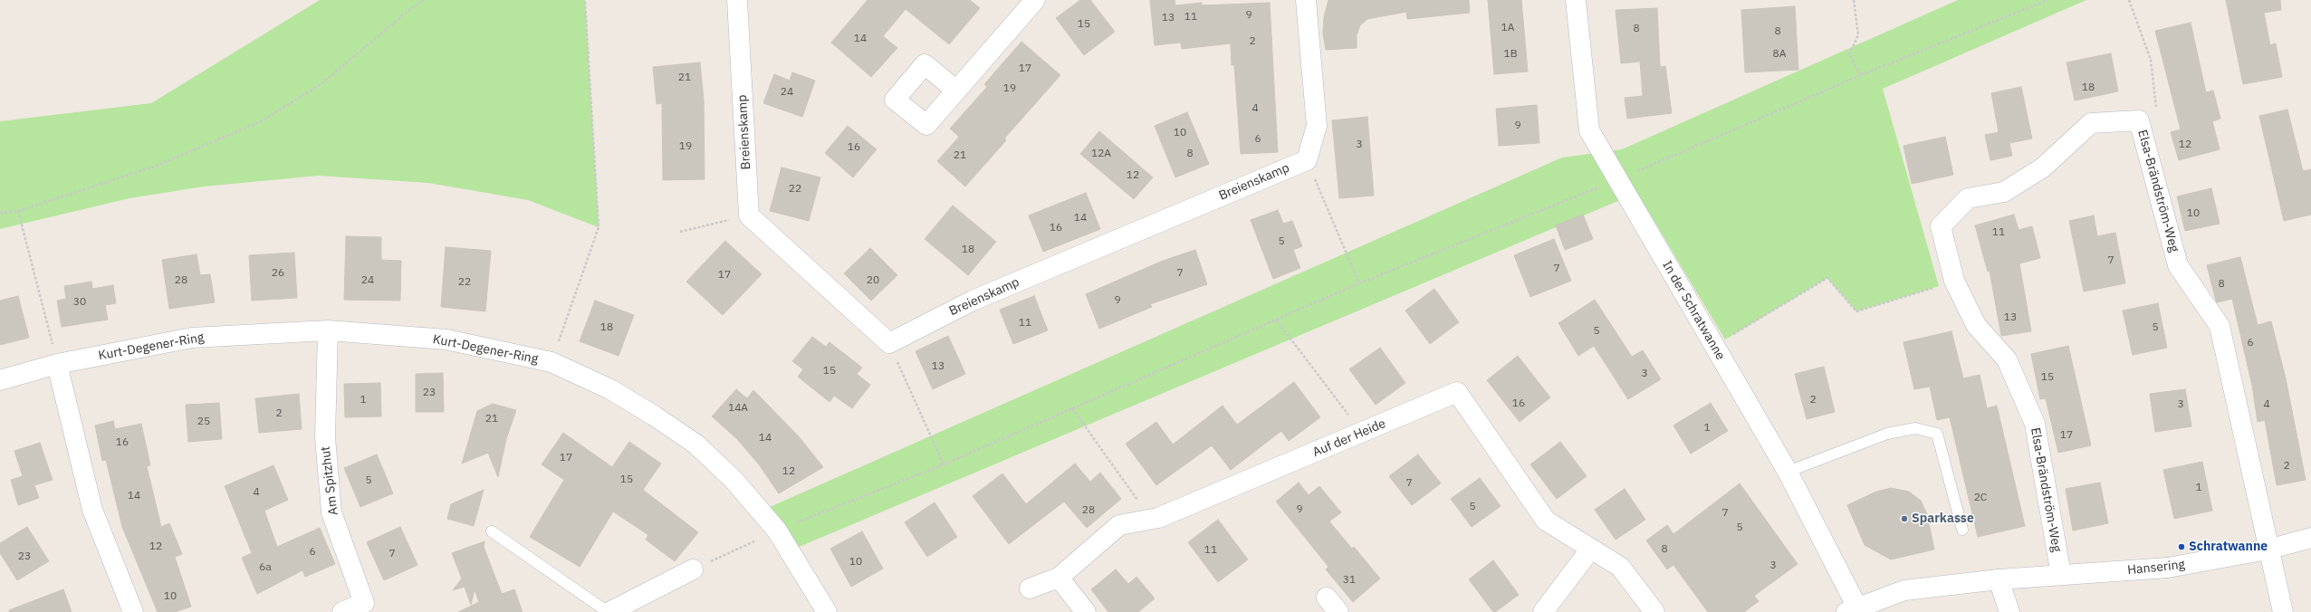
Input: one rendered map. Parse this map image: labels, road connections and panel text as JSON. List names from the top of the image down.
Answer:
{
  "streets": {
    "street": [
      "Breienskamp",
      "Elsa-Brändström-Weg",
      "In der Schratwanne",
      "Kurt-Degener-Ring",
      "Auf der Heide",
      "Am Spitzhut",
      "Hansering"
    ]
  },
  "crossings": [
    ["Elsa-Brändström-Weg", "Hansering"],
    ["In der Schratwanne", "Hansering"],
    ["Kurt-Degener-Ring", "Am Spitzhut"]
  ],
  "places": ["Sparkasse", "Schratwanne"],
  "house_numbers": [
    "9",
    "11",
    "13",
    "15",
    "1A",
    "8",
    "8",
    "14",
    "2",
    "1B",
    "8A",
    "17",
    "21",
    "18",
    "19",
    "24",
    "4",
    "9",
    "10",
    "6",
    "3",
    "12",
    "19",
    "16",
    "12A",
    "8",
    "21",
    "12",
    "22",
    "10",
    "14",
    "16",
    "11",
    "5",
    "18",
    "7",
    "7",
    "26",
    "7",
    "17",
    "28",
    "24",
    "20",
    "22",
    "8",
    "9",
    "30",
    "13",
    "11",
    "18",
    "5",
    "5",
    "6",
    "13",
    "15",
    "3",
    "15",
    "23",
    "1",
    "2",
    "16",
    "3",
    "4",
    "14A",
    "2",
    "21",
    "25",
    "1",
    "17",
    "14",
    "16",
    "17",
    "2",
    "12",
    "15",
    "5",
    "7",
    "1",
    "4",
    "14",
    "2C",
    "5",
    "9",
    "28",
    "7",
    "5",
    "12",
    "8",
    "11",
    "6",
    "7",
    "23",
    "10",
    "3",
    "6a",
    "31",
    "10"
  ]
}
